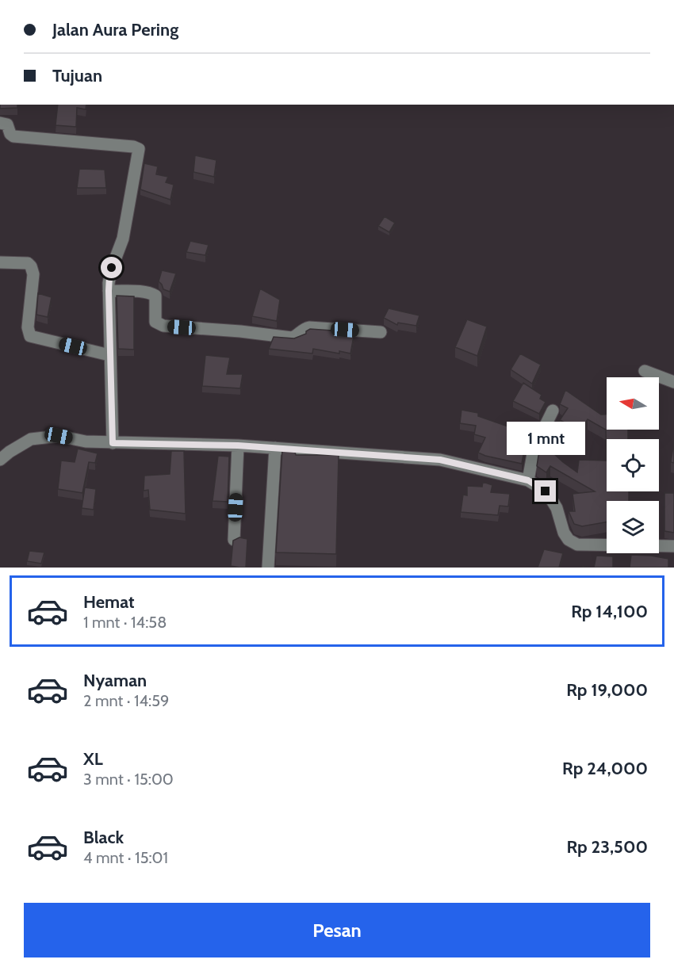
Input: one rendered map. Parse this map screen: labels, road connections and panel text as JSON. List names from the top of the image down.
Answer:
{
  "north": "left",
  "page": {
    "banner": ["Jalan Aura Pering", "Tujuan"],
    "bubble": "1 mnt",
    "list": [
      {
        "name": "Hemat",
        "note": "1 mnt · 14:58",
        "value": "Rp 14,100"
      },
      {
        "name": "Nyaman",
        "note": "2 mnt · 14:59",
        "value": "Rp 19,000"
      },
      {
        "name": "XL",
        "note": "3 mnt · 15:00",
        "value": "Rp 24,000"
      },
      {
        "name": "Black",
        "note": "4 mnt · 15:01",
        "value": "Rp 23,500"
      }
    ],
    "buttons": "Pesan"
  }
}
